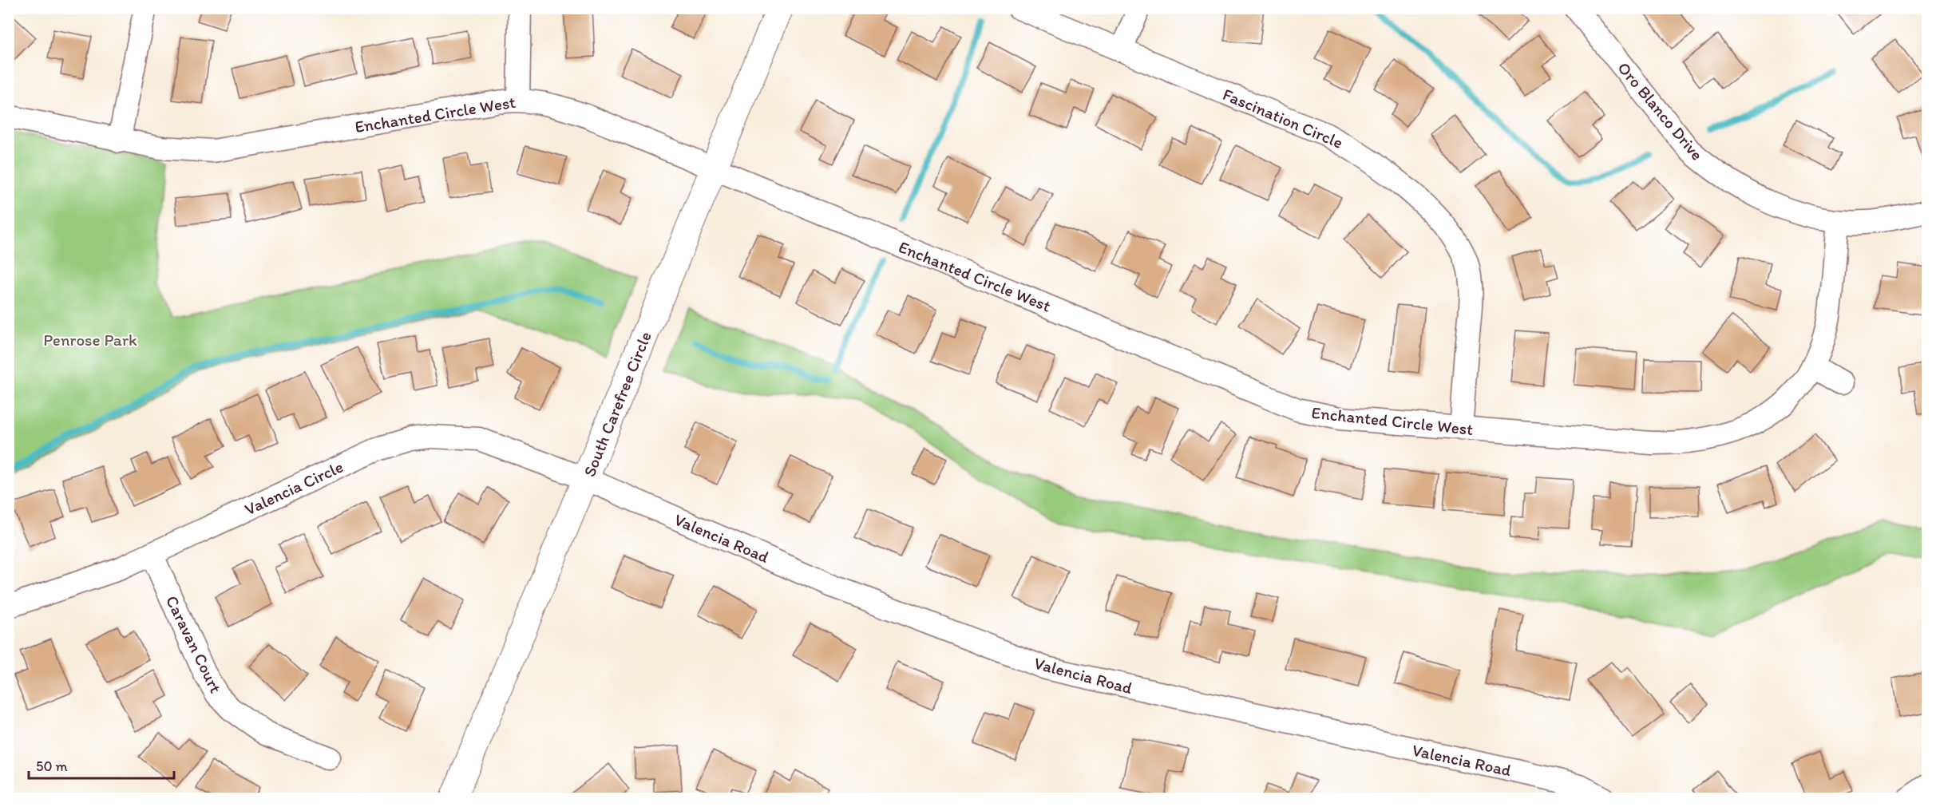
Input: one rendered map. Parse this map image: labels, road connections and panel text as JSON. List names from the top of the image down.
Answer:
{
  "streets": {
    "main road": ["South Carefree Circle"],
    "street": [
      "Oro Blanco Drive",
      "Enchanted Circle West",
      "Fascination Circle",
      "Valencia Circle",
      "Valencia Road",
      "Caravan Court"
    ]
  },
  "crossings": [
    ["Oro Blanco Drive", "Enchanted Circle West"],
    ["Enchanted Circle West", "Fascination Circle"],
    ["Enchanted Circle West", "South Carefree Circle"],
    ["South Carefree Circle", "Valencia Circle"],
    ["South Carefree Circle", "Valencia Road"],
    ["Valencia Circle", "Valencia Road"],
    ["Valencia Circle", "Caravan Court"]
  ],
  "parks": ["Penrose Park"],
  "scale_bar": "50 m"
}
